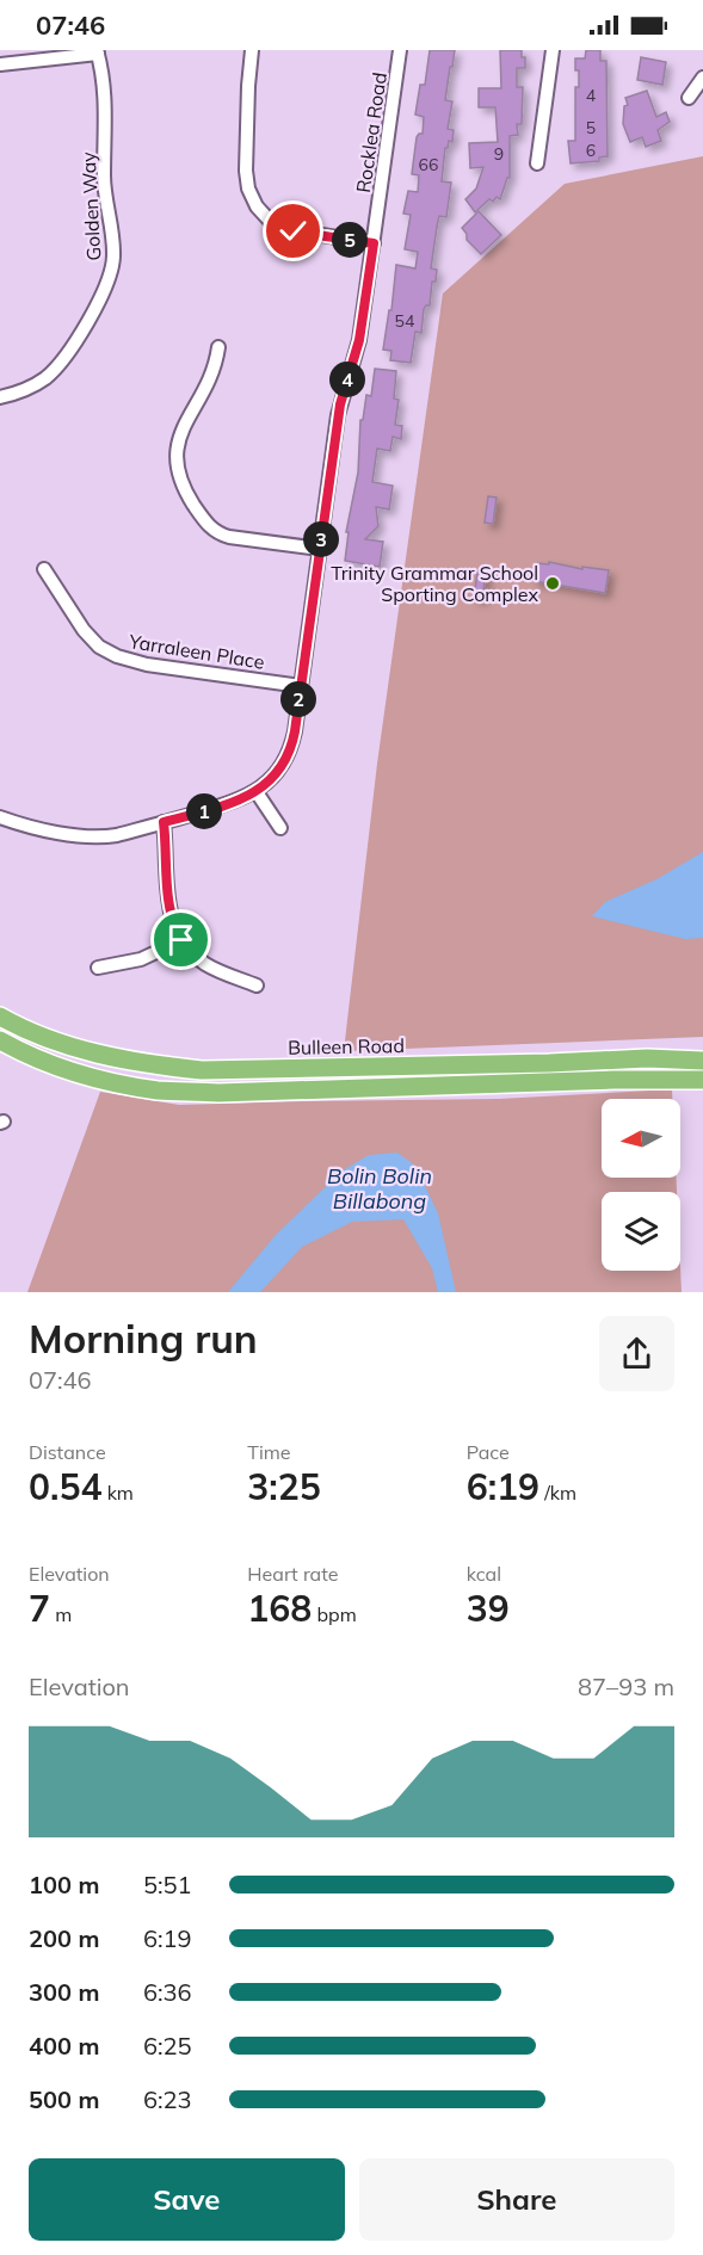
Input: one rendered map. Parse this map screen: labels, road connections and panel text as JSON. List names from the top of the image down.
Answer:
{
  "streets": {
    "highway": ["Bulleen Road"],
    "street": ["Rocklea Road", "Golden Way", "Yarraleen Place"]
  },
  "crossings": [
    ["Rocklea Road", "Yarraleen Place"]
  ],
  "water": ["Bolin Bolin Billabong"],
  "places": ["Trinity Grammar School Sporting Complex"],
  "house_numbers": [
    "4",
    "5",
    "6",
    "9",
    "66",
    "54"
  ],
  "north": "left",
  "page": {
    "status": "07:46",
    "pins": [
      "5",
      "4",
      "3",
      "2",
      "1"
    ],
    "heading": ["Morning run", "07:46"],
    "stats": [
      ["Distance", "0.54 km"],
      ["Time", "3:25"],
      ["Pace", "6:19 /km"],
      ["Elevation", "7 m"],
      ["Heart rate", "168 bpm"],
      ["kcal", "39"]
    ],
    "chart": ["Elevation", "87–93 m"],
    "list": [
      {
        "name": "100 m",
        "note": "5:51"
      },
      {
        "name": "200 m",
        "note": "6:19"
      },
      {
        "name": "300 m",
        "note": "6:36"
      },
      {
        "name": "400 m",
        "note": "6:25"
      },
      {
        "name": "500 m",
        "note": "6:23"
      }
    ],
    "buttons": ["Save", "Share"]
  }
}
